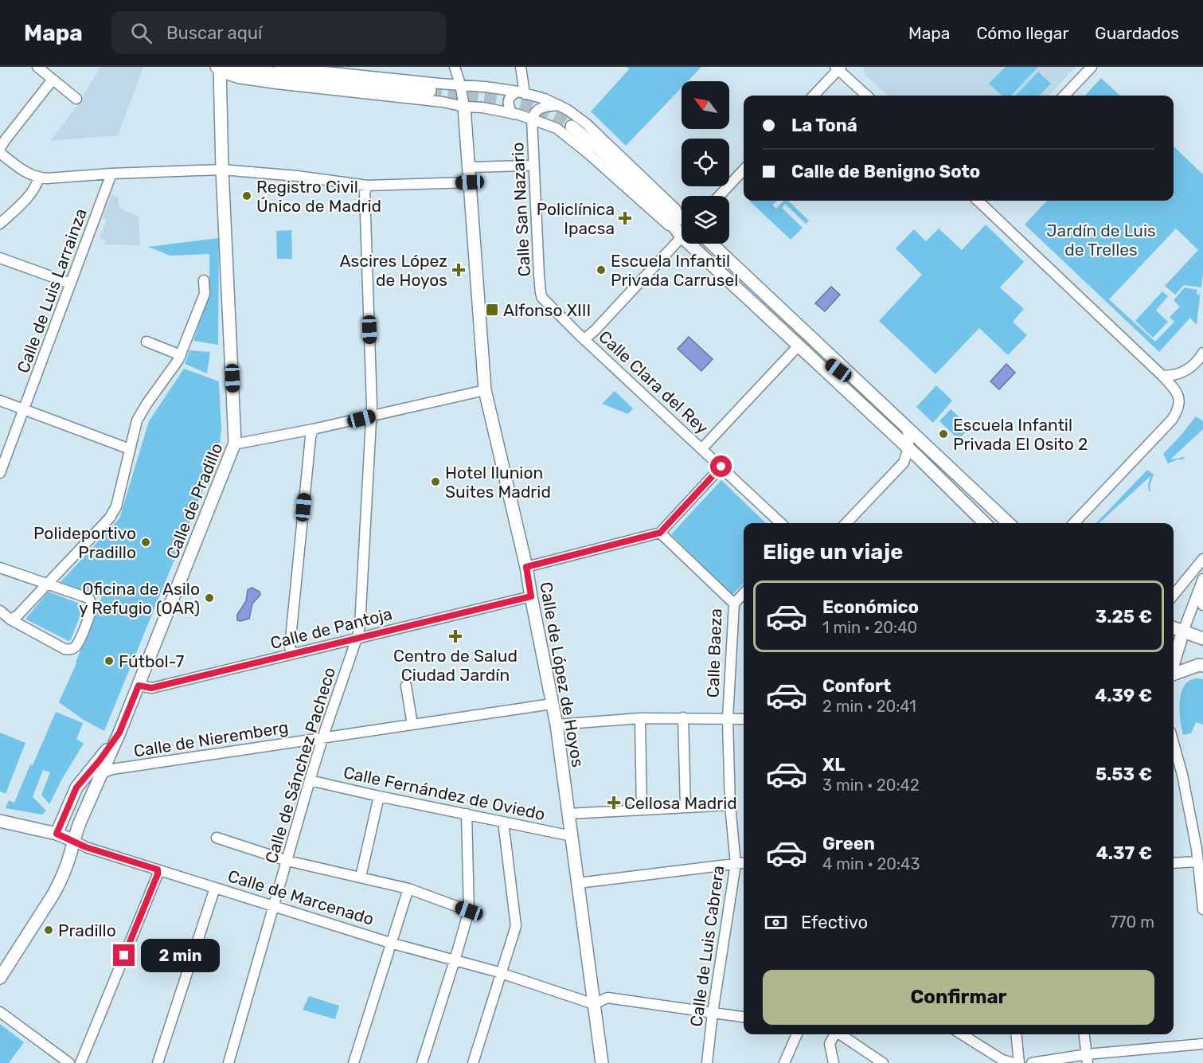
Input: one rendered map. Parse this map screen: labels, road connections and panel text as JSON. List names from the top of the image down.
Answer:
{
  "streets": {
    "street": [
      "Calle San Nazario",
      "Calle de Luis Larrainza",
      "Calle Clara del Rey",
      "Calle de Pradillo",
      "Calle de Pantoja",
      "Calle Baeza",
      "Calle de López de Hoyos",
      "Calle de Nieremberg",
      "Calle de Sánchez Pacheco",
      "Calle Fernández de Oviedo",
      "Calle de Marcenado",
      "Calle de Luis Cabrera"
    ]
  },
  "crossings": [
    ["Calle San Nazario", "Calle Clara del Rey"],
    ["Calle de Pradillo", "Calle de Pantoja"],
    ["Calle de Pradillo", "Calle de Nieremberg"],
    ["Calle de Pradillo", "Calle de Marcenado"],
    ["Calle de Pantoja", "Calle de López de Hoyos"],
    ["Calle de Pantoja", "Calle de Sánchez Pacheco"],
    ["Calle Baeza", "Calle de Luis Cabrera"],
    ["Calle de López de Hoyos", "Calle de Nieremberg"],
    ["Calle de López de Hoyos", "Calle Fernández de Oviedo"],
    ["Calle de López de Hoyos", "Calle de Marcenado"],
    ["Calle de Nieremberg", "Calle de Sánchez Pacheco"],
    ["Calle de Sánchez Pacheco", "Calle Fernández de Oviedo"],
    ["Calle de Sánchez Pacheco", "Calle de Marcenado"]
  ],
  "parks": ["Jardín de Luis de Trelles"],
  "places": {
    "other": [
      "Registro Civil Único de Madrid",
      "Escuela Infantil Privada Carrusel",
      "Escuela Infantil Privada El Osito 2",
      "Hotel Ilunion Suites Madrid",
      "Polideportivo Pradillo",
      "Oficina de Asilo y Refugio (OAR)",
      "Fútbol-7",
      "Pradillo"
    ],
    "health": [
      "Policlínica Ipacsa",
      "Ascires López de Hoyos",
      "Centro de Salud Ciudad Jardín",
      "Cellosa Madrid"
    ],
    "transit": ["Alfonso XIII"]
  },
  "north": "top left",
  "page": {
    "header": "Mapa",
    "search": "Buscar aquí",
    "nav": ["Mapa", "Cómo llegar", "Guardados"],
    "banner": ["La Toná", "Calle de Benigno Soto"],
    "heading": "Elige un viaje",
    "list": [
      {
        "name": "Económico",
        "note": "1 min · 20:40",
        "value": "3.25 €"
      },
      {
        "name": "Confort",
        "note": "2 min · 20:41",
        "value": "4.39 €"
      },
      {
        "name": "XL",
        "note": "3 min · 20:42",
        "value": "5.53 €"
      },
      {
        "name": "Green",
        "note": "4 min · 20:43",
        "value": "4.37 €"
      }
    ],
    "pay": ["Efectivo", "770 m"],
    "bubble": "2 min",
    "buttons": "Confirmar"
  }
}
